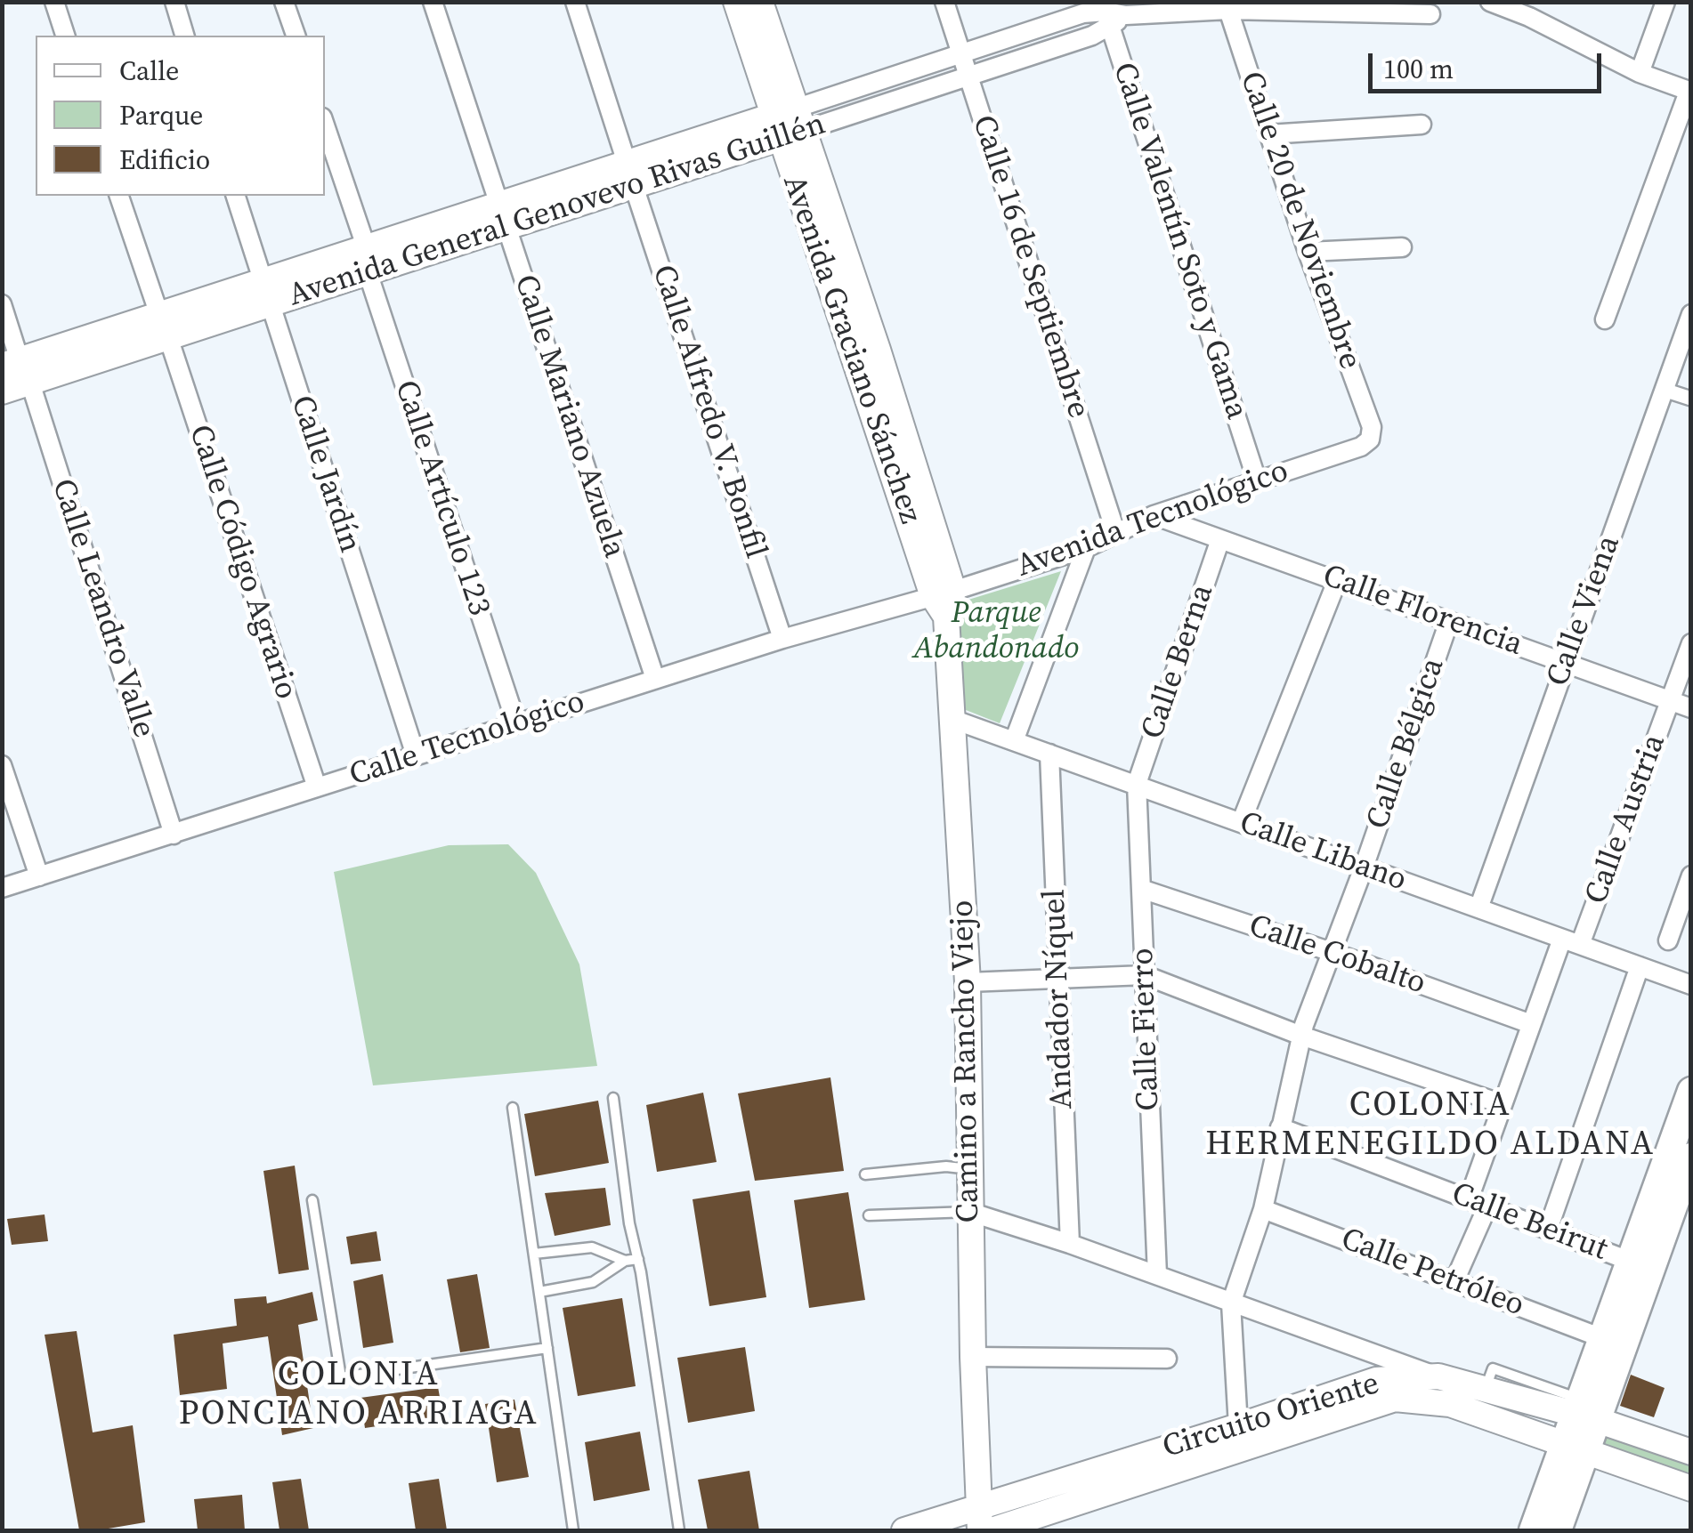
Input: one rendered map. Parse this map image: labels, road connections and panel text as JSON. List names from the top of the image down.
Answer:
{
  "streets": {
    "street": [
      "Avenida General Genovevo Rivas Guillén",
      "Calle 20 de Noviembre",
      "Calle Valentín Soto y Gama",
      "Calle 16 de Septiembre",
      "Avenida Graciano Sánchez",
      "Calle Alfredo V. Bonfil",
      "Calle Mariano Azuela",
      "Calle Jardín",
      "Calle Artículo 123",
      "Avenida Tecnológico",
      "Calle Código Agrario",
      "Calle Leandro Valle",
      "Calle Florencia",
      "Calle Viena",
      "Calle Berna",
      "Calle Tecnológico",
      "Calle Bélgica",
      "Calle Austria",
      "Calle Libano",
      "Calle Cobalto",
      "Andador Níquel",
      "Calle Fierro",
      "Camino a Rancho Viejo",
      "Calle Beirut",
      "Calle Petróleo",
      "Circuito Oriente"
    ]
  },
  "crossings": [
    ["Avenida General Genovevo Rivas Guillén", "Calle Valentín Soto y Gama"],
    ["Avenida General Genovevo Rivas Guillén", "Calle 16 de Septiembre"],
    ["Avenida General Genovevo Rivas Guillén", "Avenida Graciano Sánchez"],
    ["Avenida General Genovevo Rivas Guillén", "Calle Alfredo V. Bonfil"],
    ["Avenida General Genovevo Rivas Guillén", "Calle Mariano Azuela"],
    ["Avenida General Genovevo Rivas Guillén", "Calle Jardín"],
    ["Avenida General Genovevo Rivas Guillén", "Calle Artículo 123"],
    ["Avenida General Genovevo Rivas Guillén", "Calle Código Agrario"],
    ["Avenida General Genovevo Rivas Guillén", "Calle Leandro Valle"],
    ["Calle 20 de Noviembre", "Avenida Tecnológico"],
    ["Calle Valentín Soto y Gama", "Avenida Tecnológico"],
    ["Calle 16 de Septiembre", "Avenida Tecnológico"],
    ["Avenida Graciano Sánchez", "Avenida Tecnológico"],
    ["Avenida Graciano Sánchez", "Calle Tecnológico"],
    ["Avenida Graciano Sánchez", "Camino a Rancho Viejo"],
    ["Calle Alfredo V. Bonfil", "Calle Tecnológico"],
    ["Calle Mariano Azuela", "Calle Tecnológico"],
    ["Calle Jardín", "Calle Tecnológico"],
    ["Calle Artículo 123", "Calle Tecnológico"],
    ["Avenida Tecnológico", "Calle Florencia"],
    ["Avenida Tecnológico", "Calle Tecnológico"],
    ["Avenida Tecnológico", "Camino a Rancho Viejo"],
    ["Calle Código Agrario", "Calle Tecnológico"],
    ["Calle Leandro Valle", "Calle Tecnológico"],
    ["Calle Florencia", "Calle Viena"],
    ["Calle Florencia", "Calle Berna"],
    ["Calle Florencia", "Calle Bélgica"],
    ["Calle Florencia", "Calle Austria"],
    ["Calle Viena", "Calle Libano"],
    ["Calle Berna", "Calle Libano"],
    ["Calle Berna", "Calle Fierro"],
    ["Calle Tecnológico", "Camino a Rancho Viejo"],
    ["Calle Bélgica", "Calle Libano"],
    ["Calle Bélgica", "Calle Cobalto"],
    ["Calle Bélgica", "Calle Beirut"],
    ["Calle Bélgica", "Calle Petróleo"],
    ["Calle Austria", "Calle Libano"],
    ["Calle Austria", "Calle Cobalto"],
    ["Calle Austria", "Calle Beirut"],
    ["Calle Libano", "Andador Níquel"],
    ["Calle Libano", "Calle Fierro"],
    ["Calle Libano", "Camino a Rancho Viejo"],
    ["Calle Cobalto", "Calle Fierro"],
    ["Camino a Rancho Viejo", "Circuito Oriente"]
  ],
  "districts": ["COLONIA HERMENEGILDO ALDANA", "COLONIA PONCIANO ARRIAGA"],
  "parks": ["Parque Abandonado"],
  "legend": ["Calle", "Parque", "Edificio"],
  "scale_bar": "100 m"
}
